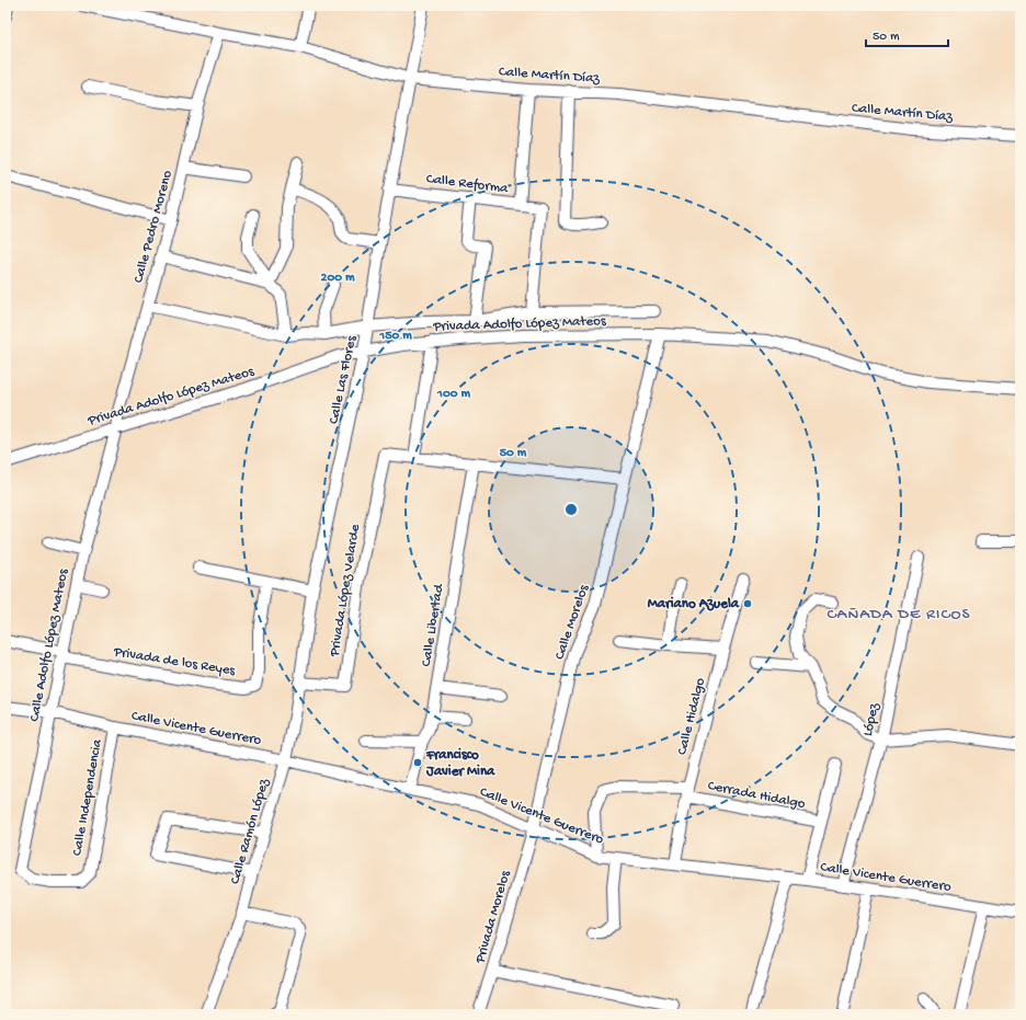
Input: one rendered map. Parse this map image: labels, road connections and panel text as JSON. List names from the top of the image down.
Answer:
{
  "streets": {
    "street": [
      "Calle Martín Díaz",
      "Calle Reforma",
      "Calle Pedro Moreno",
      "Privada Adolfo López Mateos",
      "Calle Las Flores",
      "Privada López Velarde",
      "Calle Morelos",
      "Calle Libertad",
      "Calle Adolfo López Mateos",
      "Privada de los Reyes",
      "Calle Hidalgo",
      "López",
      "Calle Vicente Guerrero",
      "Cerrada Hidalgo",
      "Calle Independencia",
      "Calle Ramón López",
      "Privada Morelos"
    ]
  },
  "crossings": [
    ["Calle Martín Díaz", "Calle Pedro Moreno"],
    ["Calle Martín Díaz", "Calle Las Flores"],
    ["Calle Reforma", "Calle Las Flores"],
    ["Calle Pedro Moreno", "Privada Adolfo López Mateos"],
    ["Calle Pedro Moreno", "Calle Adolfo López Mateos"],
    ["Privada Adolfo López Mateos", "Calle Las Flores"],
    ["Privada Adolfo López Mateos", "Calle Morelos"],
    ["Privada Adolfo López Mateos", "Calle Adolfo López Mateos"],
    ["Calle Las Flores", "Privada López Velarde"],
    ["Calle Las Flores", "Calle Vicente Guerrero"],
    ["Calle Las Flores", "Calle Ramón López"],
    ["Calle Morelos", "Calle Vicente Guerrero"],
    ["Calle Morelos", "Privada Morelos"],
    ["Calle Libertad", "Calle Vicente Guerrero"],
    ["Calle Adolfo López Mateos", "Privada de los Reyes"],
    ["Calle Adolfo López Mateos", "Calle Vicente Guerrero"],
    ["Calle Adolfo López Mateos", "Calle Independencia"],
    ["Calle Hidalgo", "Calle Vicente Guerrero"],
    ["Calle Hidalgo", "Cerrada Hidalgo"],
    ["López", "Calle Vicente Guerrero"],
    ["Calle Vicente Guerrero", "Cerrada Hidalgo"],
    ["Calle Vicente Guerrero", "Calle Independencia"],
    ["Calle Vicente Guerrero", "Calle Ramón López"],
    ["Calle Vicente Guerrero", "Privada Morelos"]
  ],
  "districts": ["CAÑADA DE RICOS"],
  "places": ["Mariano Azuela", "Francisco Javier Mina"],
  "scale_bar": "50 m",
  "rings": [
    "200 m",
    "150 m",
    "100 m",
    "50 m"
  ]
}
